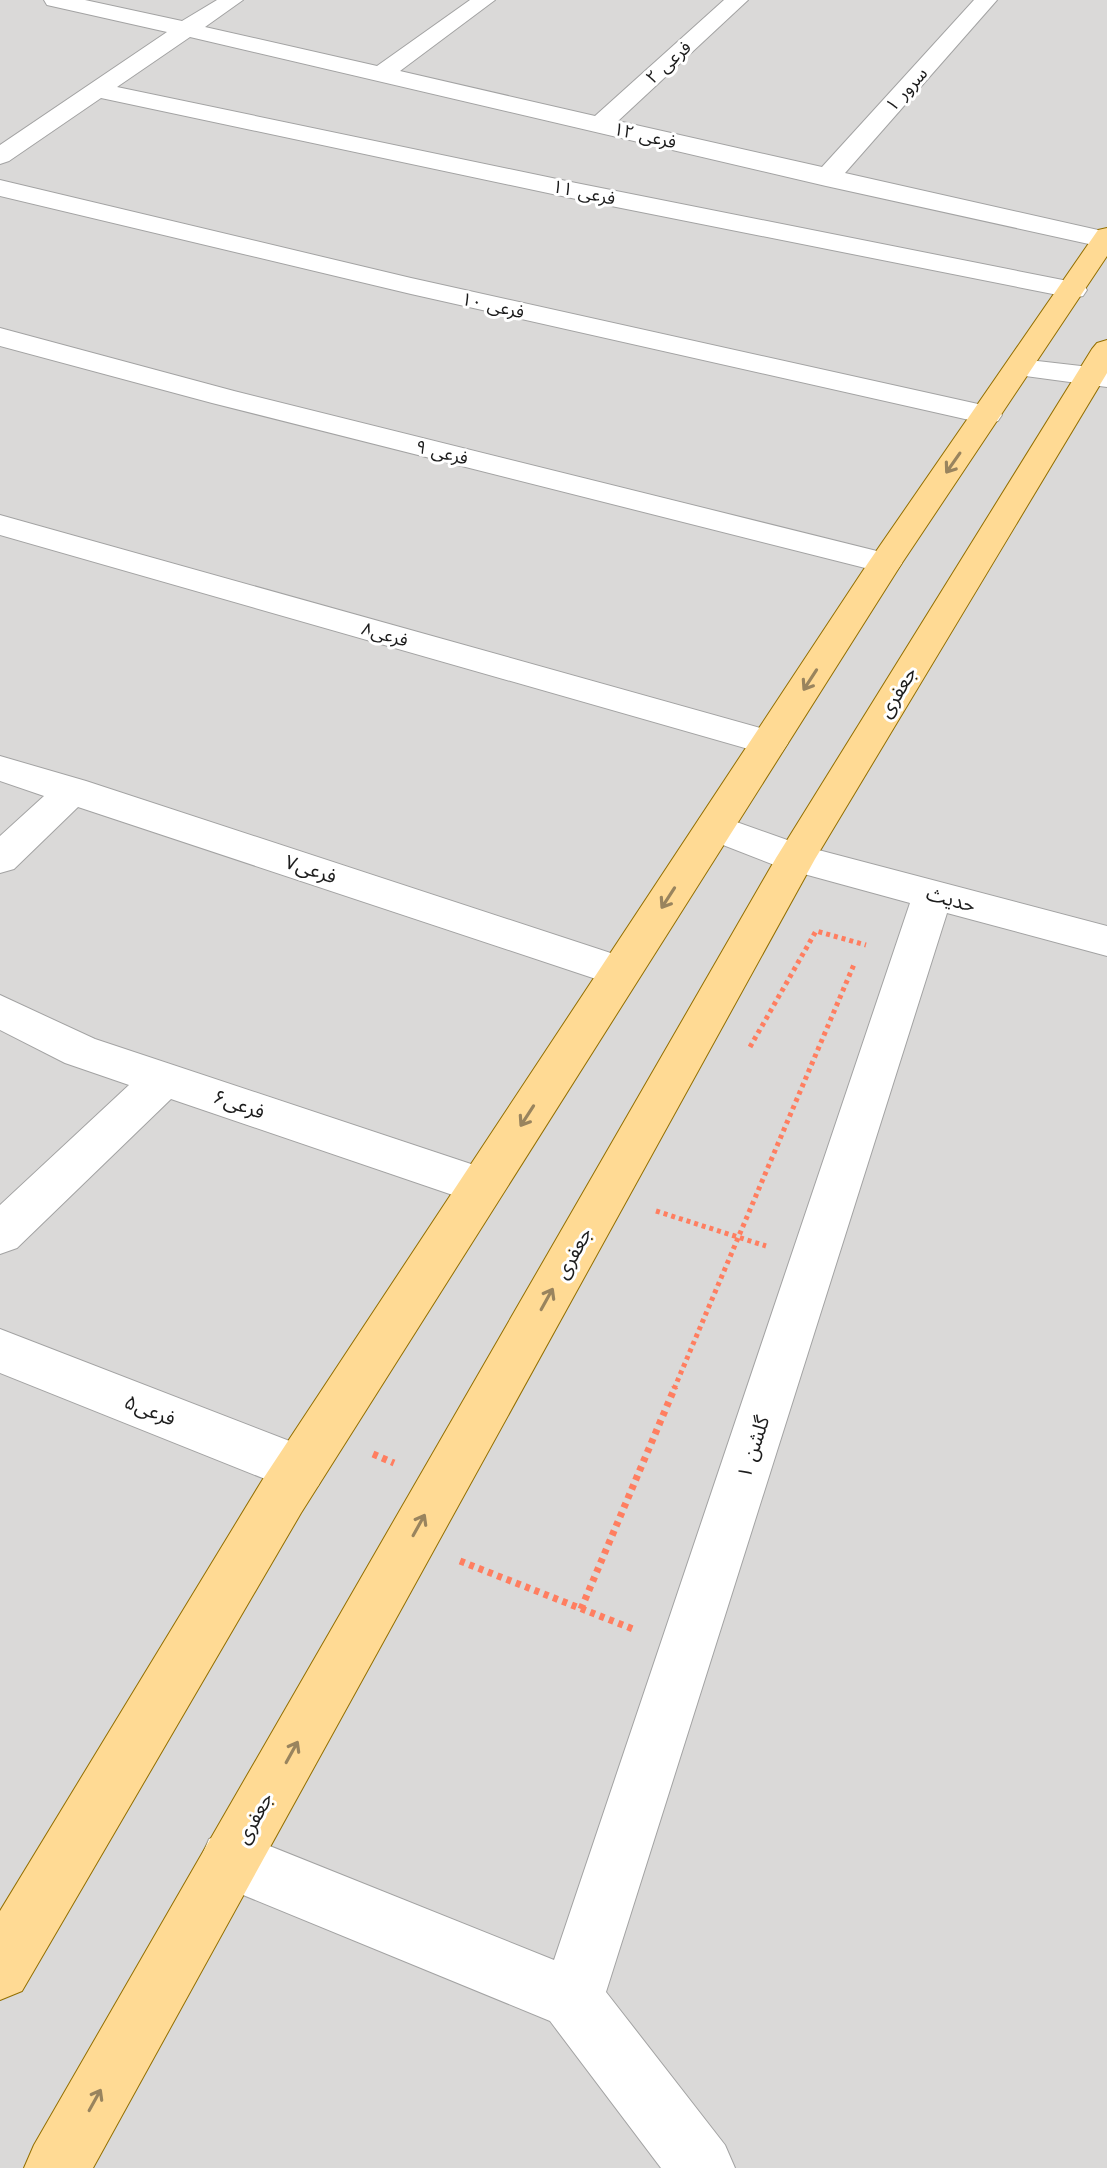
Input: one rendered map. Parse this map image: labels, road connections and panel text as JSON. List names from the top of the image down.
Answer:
{
  "streets": {
    "main road": ["جعفری"],
    "street": [
      "فرعی ۲",
      "سرور ۱",
      "فرعی ۱۲",
      "فرعی ۱۱",
      "فرعی ۱۰",
      "فرعی ۹",
      "فرعی۸",
      "فرعی۷",
      "حدیث",
      "فرعی۶",
      "فرعی۵",
      "گلشن ۱"
    ]
  },
  "crossings": [
    ["فرعی ۲", "فرعی ۱۲"],
    ["سرور ۱", "فرعی ۱۲"],
    ["جعفری", "حدیث"],
    ["حدیث", "گلشن ۱"]
  ]
}
